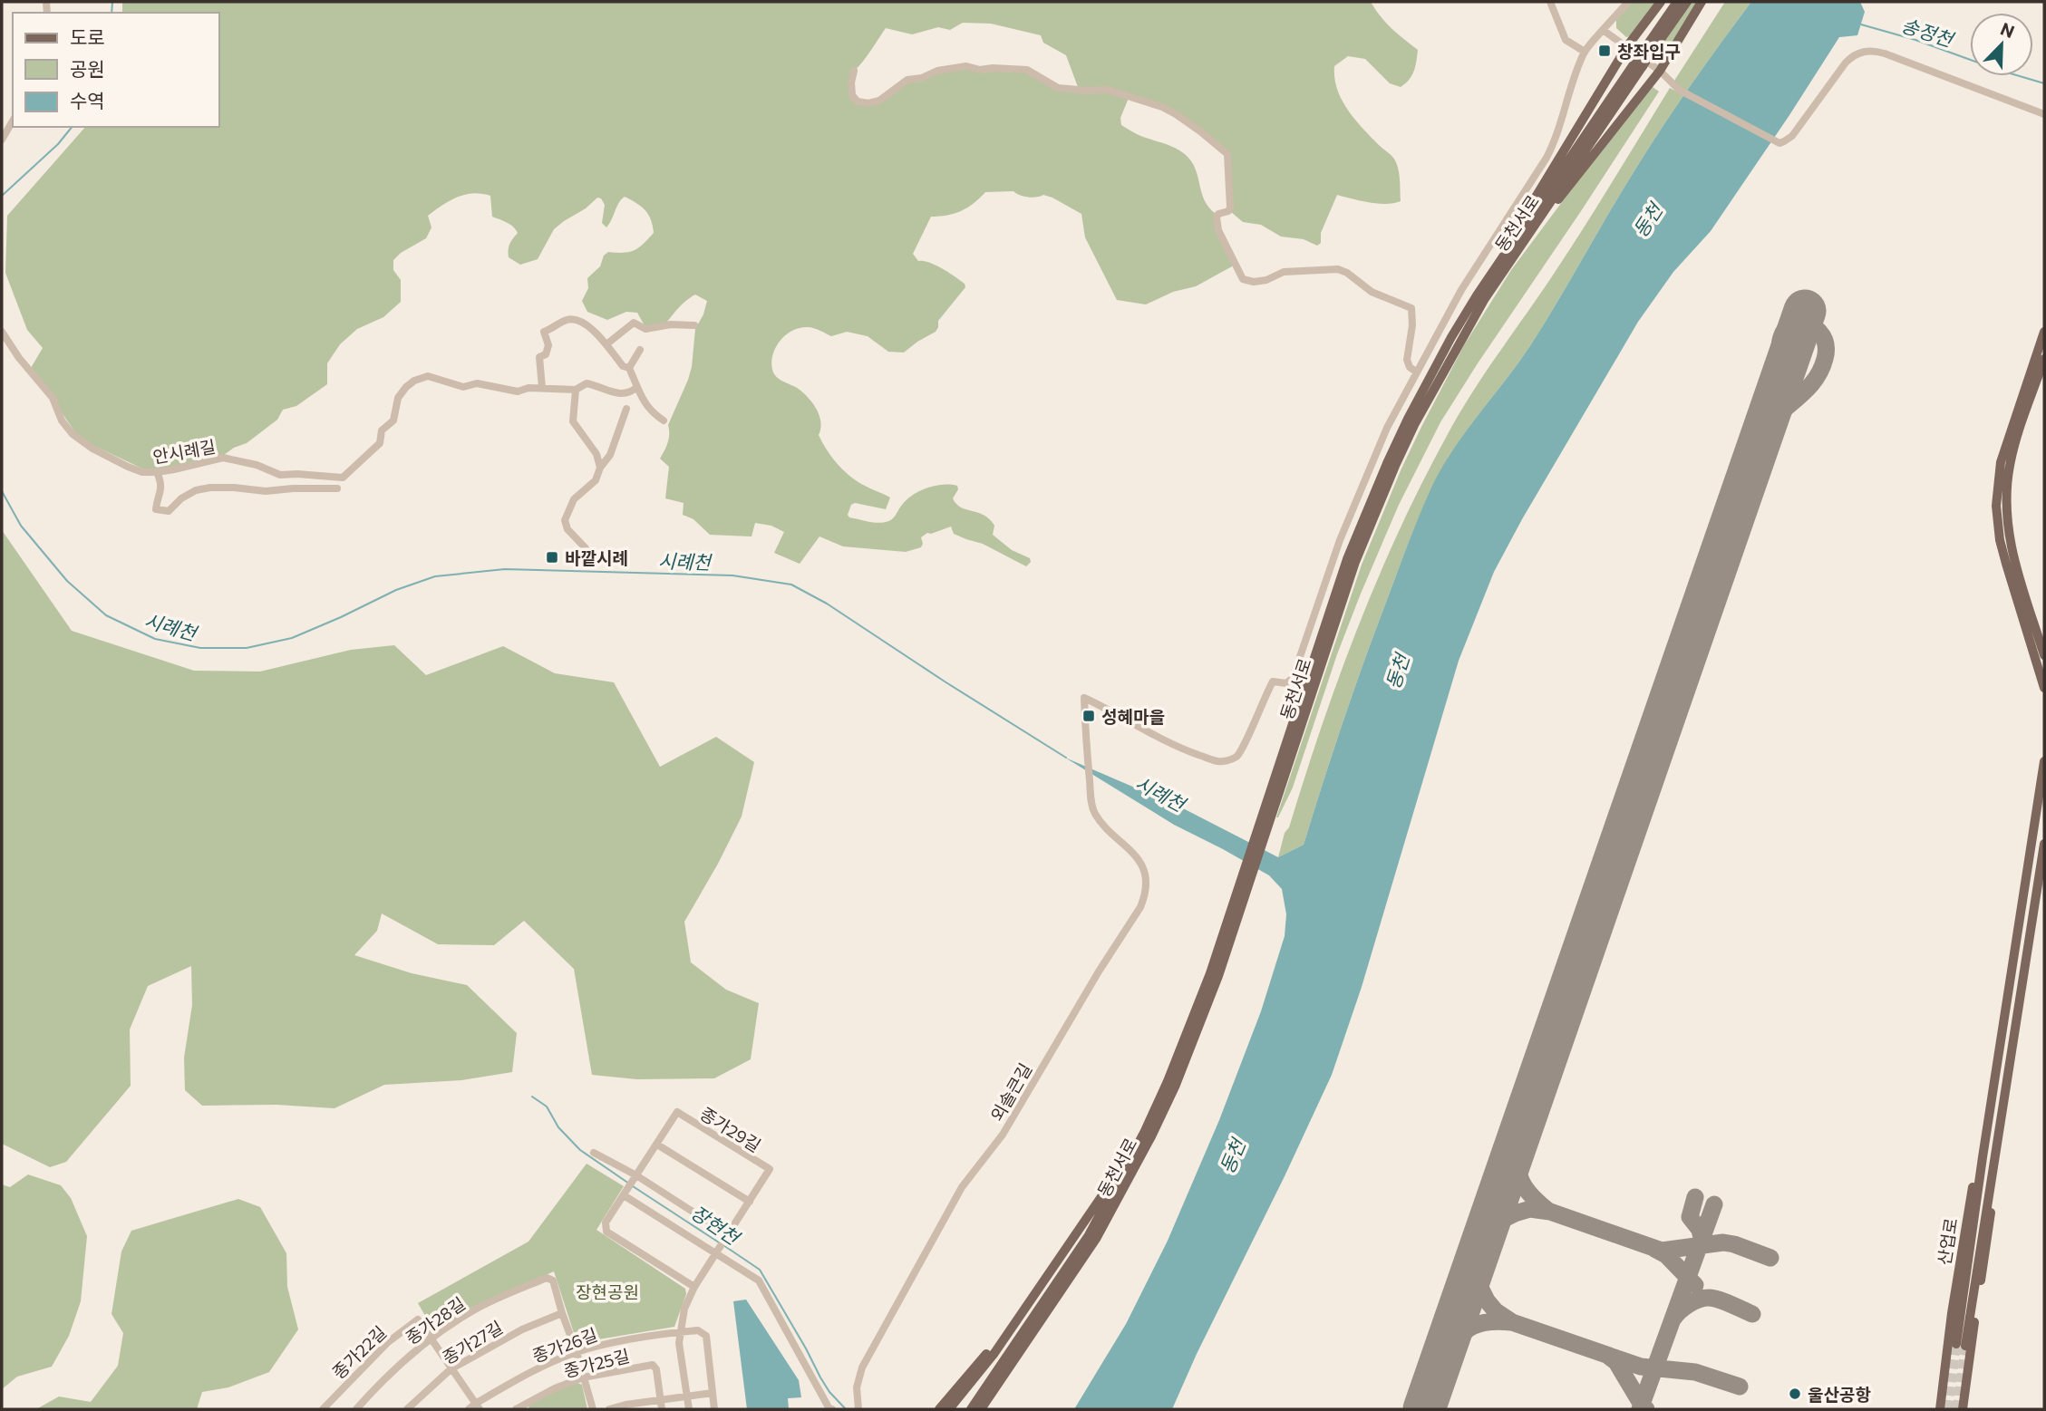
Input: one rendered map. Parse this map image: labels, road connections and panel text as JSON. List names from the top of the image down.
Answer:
{
  "streets": {
    "main road": ["동천서로", "산업로"],
    "street": [
      "안시례길",
      "외솔큰길",
      "종가29길",
      "종가28길",
      "종가27길",
      "종가26길",
      "종가22길",
      "종가25길"
    ]
  },
  "crossings": [
    ["종가29길", "종가26길"],
    ["종가28길", "종가27길"],
    ["종가28길", "종가22길"]
  ],
  "water": [
    "송정천",
    "동천",
    "시례천",
    "장현천"
  ],
  "parks": ["장현공원"],
  "places": {
    "transit": ["창좌입구", "바깥시례", "성혜마을"],
    "other": ["울산공항"]
  },
  "legend": ["도로", "공원", "수역"],
  "north": "top right"
}
